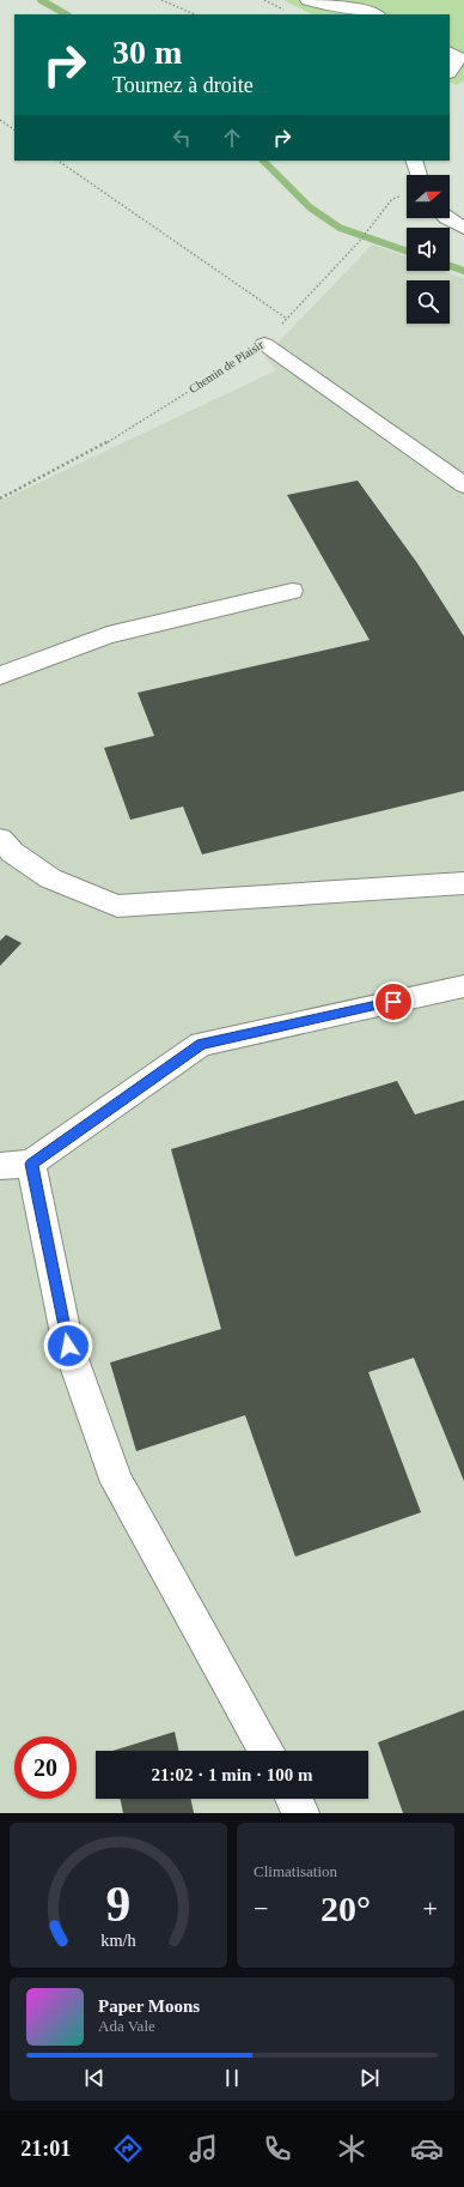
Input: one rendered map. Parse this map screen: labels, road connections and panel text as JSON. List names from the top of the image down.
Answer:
{
  "streets": {
    "path": ["Chemin de Plaisir"]
  },
  "north": "right",
  "page": {
    "turn": ["30 m", "Tournez à droite"],
    "limit": "20",
    "trip": "21:02 · 1 min · 100 m",
    "tile": "Climatisation",
    "heat": ["−", "20°", "+"],
    "song": ["Paper Moons", "Ada Vale"],
    "tabs": "21:01",
    "gauge": ["9", "km/h"]
  }
}
